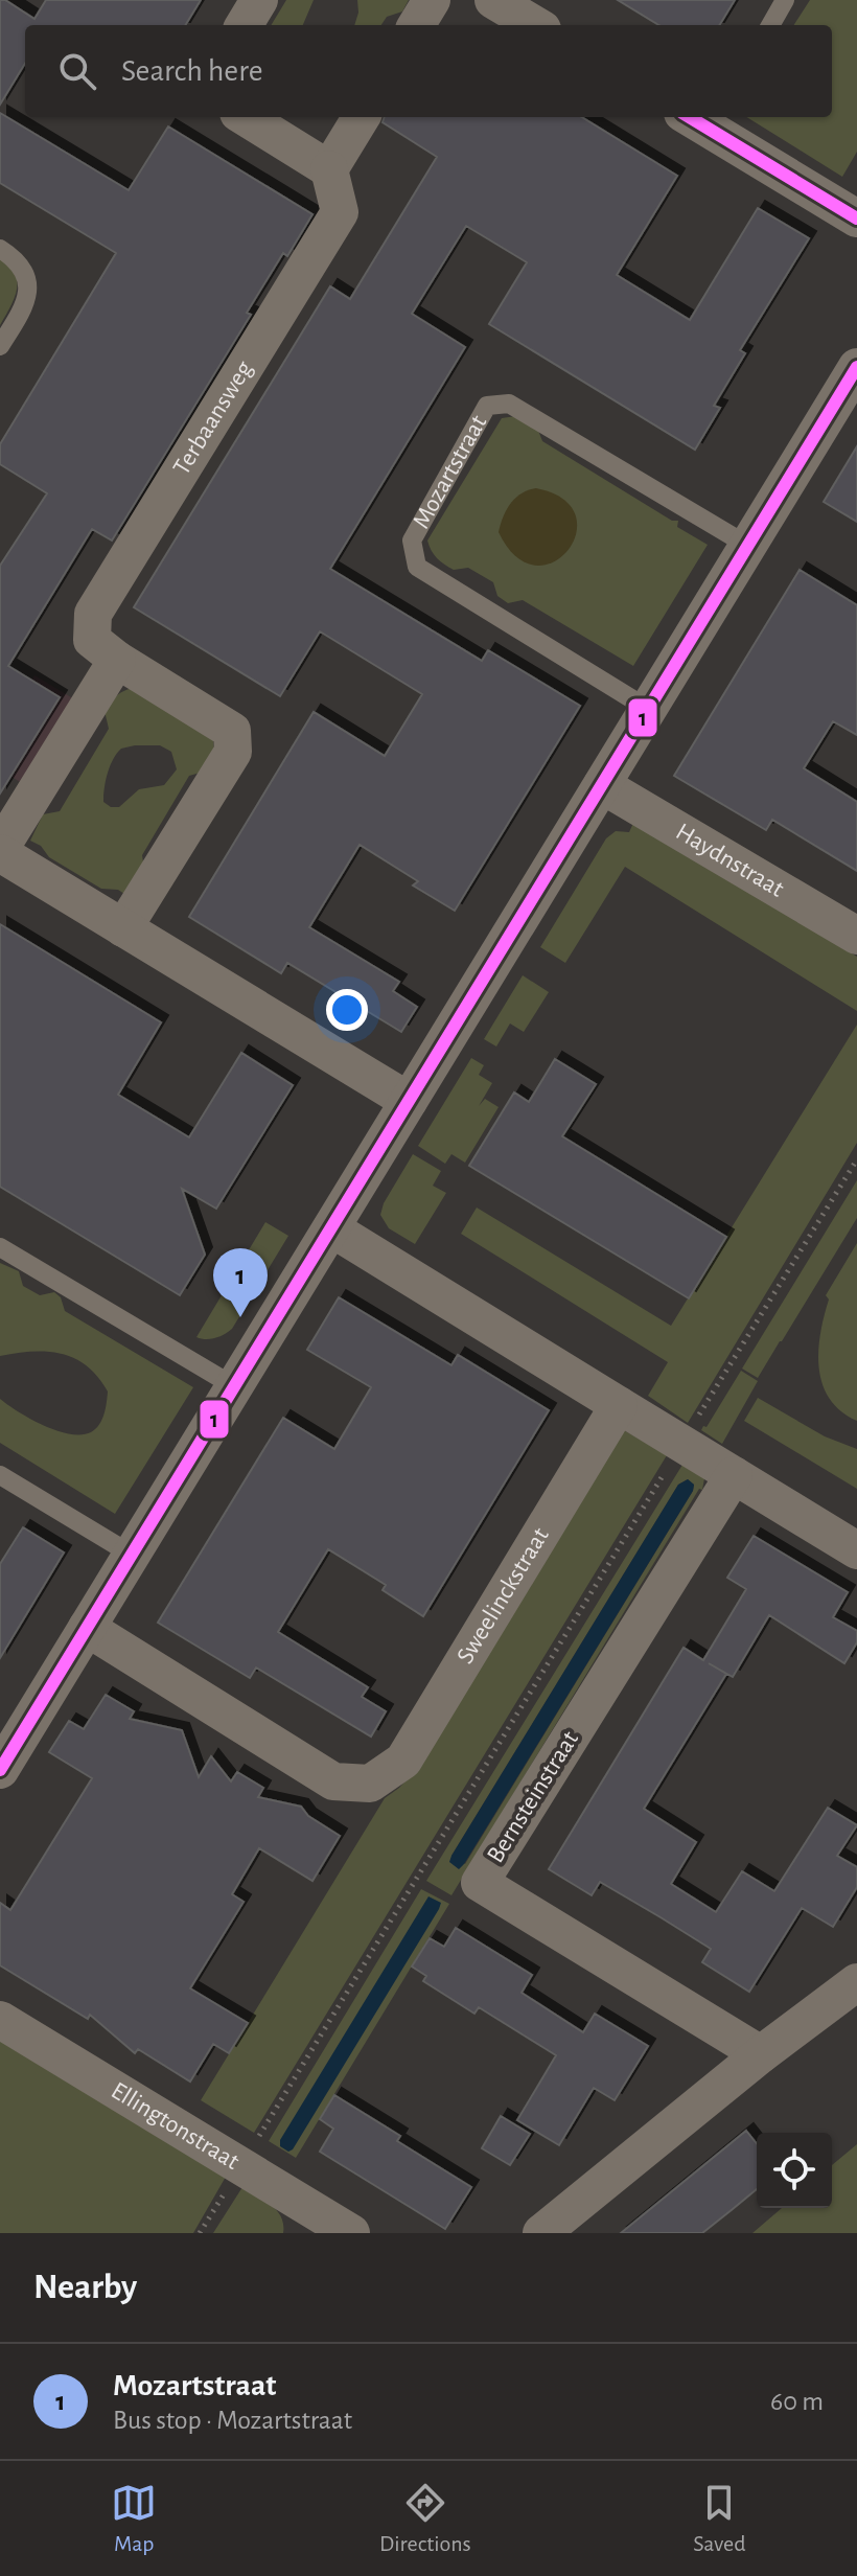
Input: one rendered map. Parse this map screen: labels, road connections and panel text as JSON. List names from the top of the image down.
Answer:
{
  "streets": {
    "street": [
      "Terbaansweg",
      "Haydnstraat",
      "Sweelinckstraat",
      "Bernsteinstraat",
      "Ellingtonstraat"
    ],
    "lane": ["Mozartstraat"]
  },
  "lines": ["transit line 1"],
  "page": {
    "search": "Search here",
    "pins": "1",
    "heading": "Nearby",
    "list": [
      {
        "mark": "1",
        "name": "Mozartstraat",
        "note": "Bus stop · Mozartstraat",
        "value": "60 m"
      }
    ],
    "nav": ["Map", "Directions", "Saved"]
  }
}
